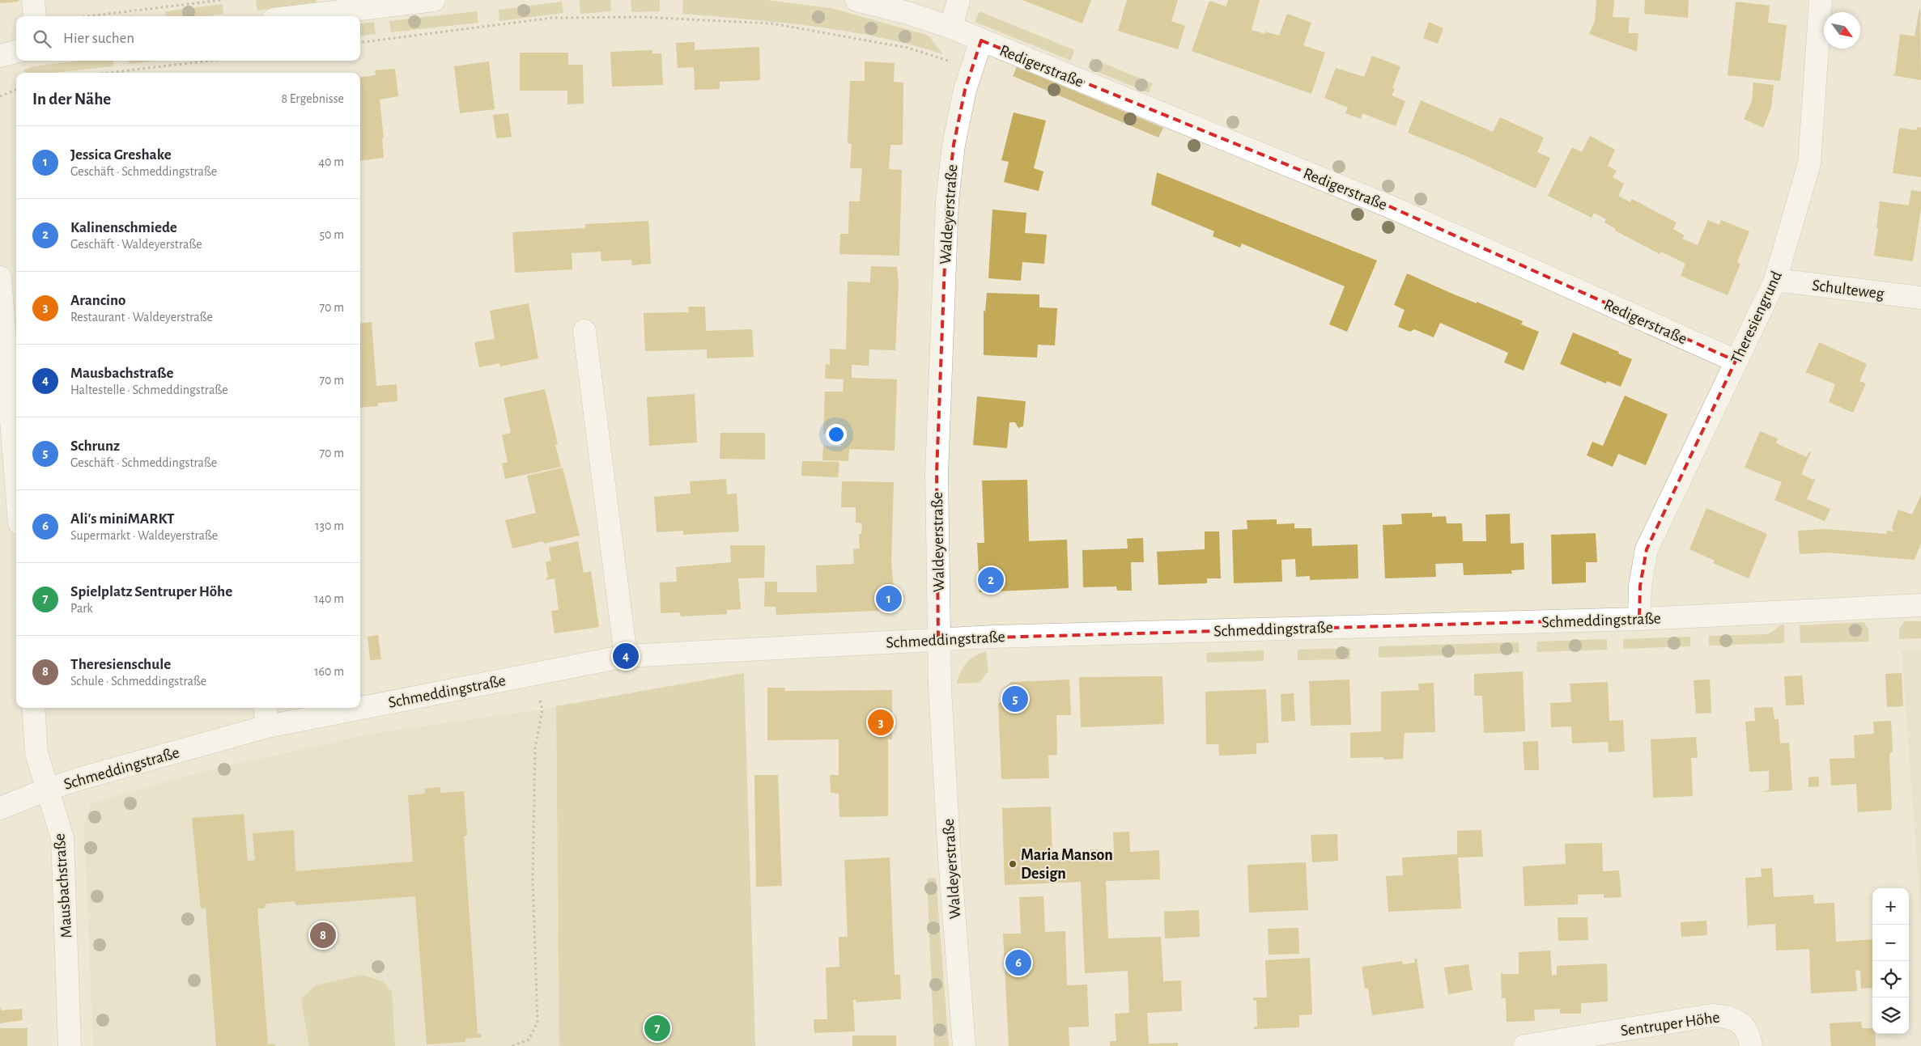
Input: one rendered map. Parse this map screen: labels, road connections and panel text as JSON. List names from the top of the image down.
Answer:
{
  "streets": {
    "street": [
      "Redigerstraße",
      "Waldeyerstraße",
      "Schulteweg",
      "Theresiengrund",
      "Schmeddingstraße",
      "Mausbachstraße",
      "Sentruper Höhe"
    ]
  },
  "crossings": [
    ["Redigerstraße", "Waldeyerstraße"],
    ["Redigerstraße", "Theresiengrund"],
    ["Waldeyerstraße", "Schmeddingstraße"],
    ["Schulteweg", "Theresiengrund"],
    ["Theresiengrund", "Schmeddingstraße"],
    ["Schmeddingstraße", "Mausbachstraße"]
  ],
  "places": ["Maria Manson Design"],
  "north": "bottom right",
  "page": {
    "search": "Hier suchen",
    "heading": ["In der Nähe", "8 Ergebnisse"],
    "list": [
      {
        "mark": "1",
        "name": "Jessica Greshake",
        "note": "Geschäft · Schmeddingstraße",
        "value": "40 m"
      },
      {
        "mark": "2",
        "name": "Kalinenschmiede",
        "note": "Geschäft · Waldeyerstraße",
        "value": "50 m"
      },
      {
        "mark": "3",
        "name": "Arancino",
        "note": "Restaurant · Waldeyerstraße",
        "value": "70 m"
      },
      {
        "mark": "4",
        "name": "Mausbachstraße",
        "note": "Haltestelle · Schmeddingstraße",
        "value": "70 m"
      },
      {
        "mark": "5",
        "name": "Schrunz",
        "note": "Geschäft · Schmeddingstraße",
        "value": "70 m"
      },
      {
        "mark": "6",
        "name": "Ali's miniMARKT",
        "note": "Supermarkt · Waldeyerstraße",
        "value": "130 m"
      },
      {
        "mark": "7",
        "name": "Spielplatz Sentruper Höhe",
        "note": "Park",
        "value": "140 m"
      },
      {
        "mark": "8",
        "name": "Theresienschule",
        "note": "Schule · Schmeddingstraße",
        "value": "160 m"
      }
    ],
    "pins": [
      "2",
      "1",
      "4",
      "5",
      "3",
      "8",
      "6",
      "7"
    ],
    "map_buttons": ["+", "−"]
  }
}
